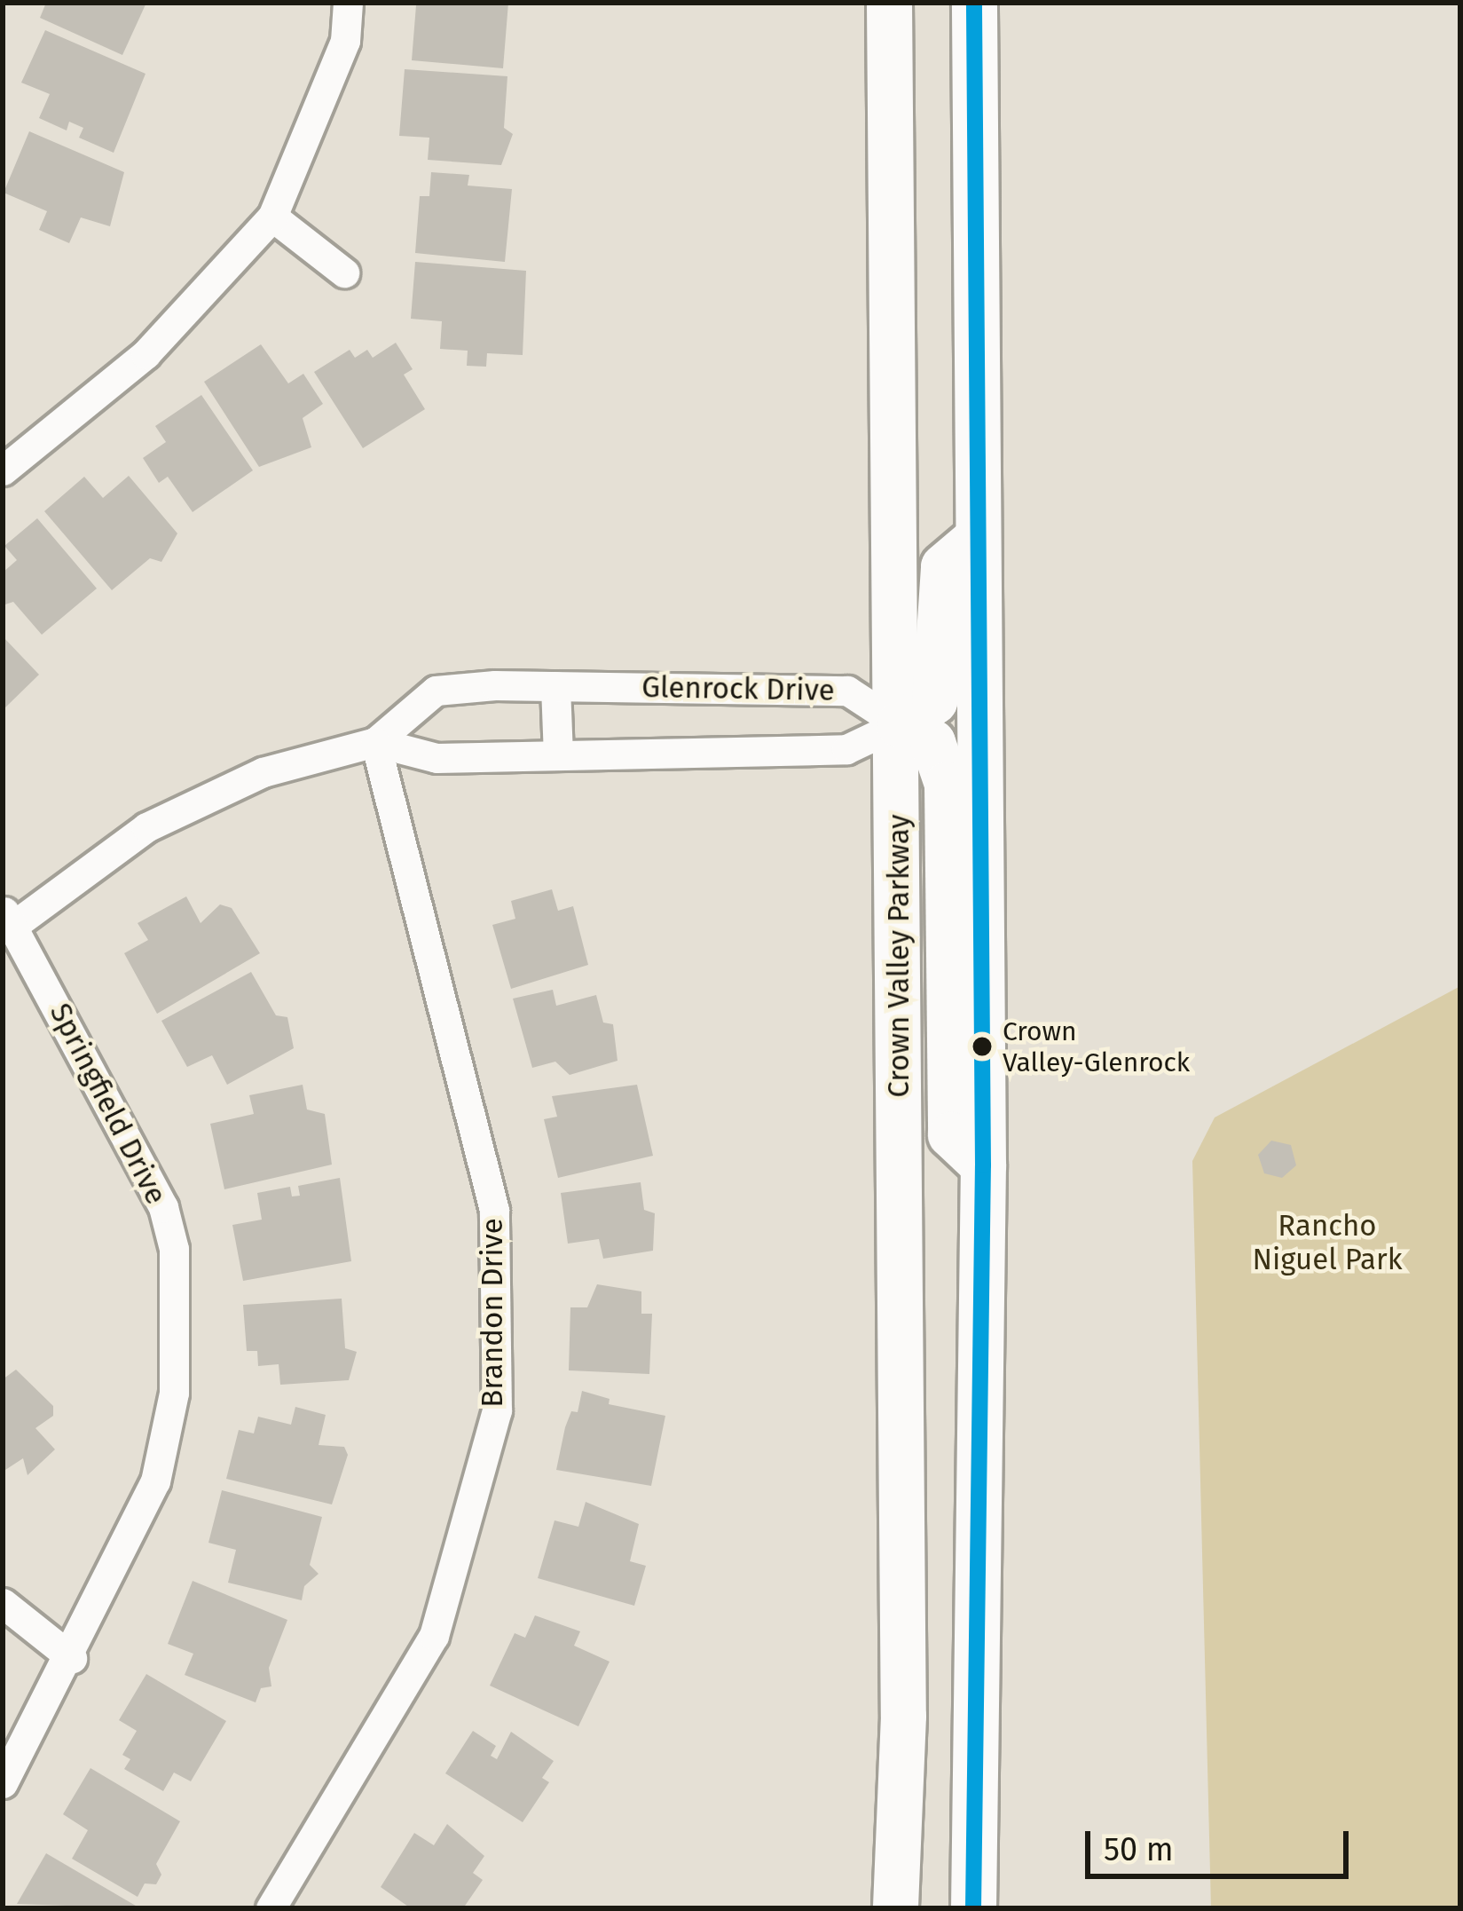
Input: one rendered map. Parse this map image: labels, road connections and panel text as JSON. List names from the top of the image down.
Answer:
{
  "streets": {
    "main road": ["Crown Valley Parkway"],
    "street": ["Glenrock Drive", "Springfield Drive", "Brandon Drive"]
  },
  "crossings": [
    ["Glenrock Drive", "Crown Valley Parkway"],
    ["Glenrock Drive", "Springfield Drive"],
    ["Glenrock Drive", "Brandon Drive"]
  ],
  "parks": ["Rancho Niguel Park"],
  "places": ["Crown Valley-Glenrock"],
  "scale_bar": "50 m"
}
